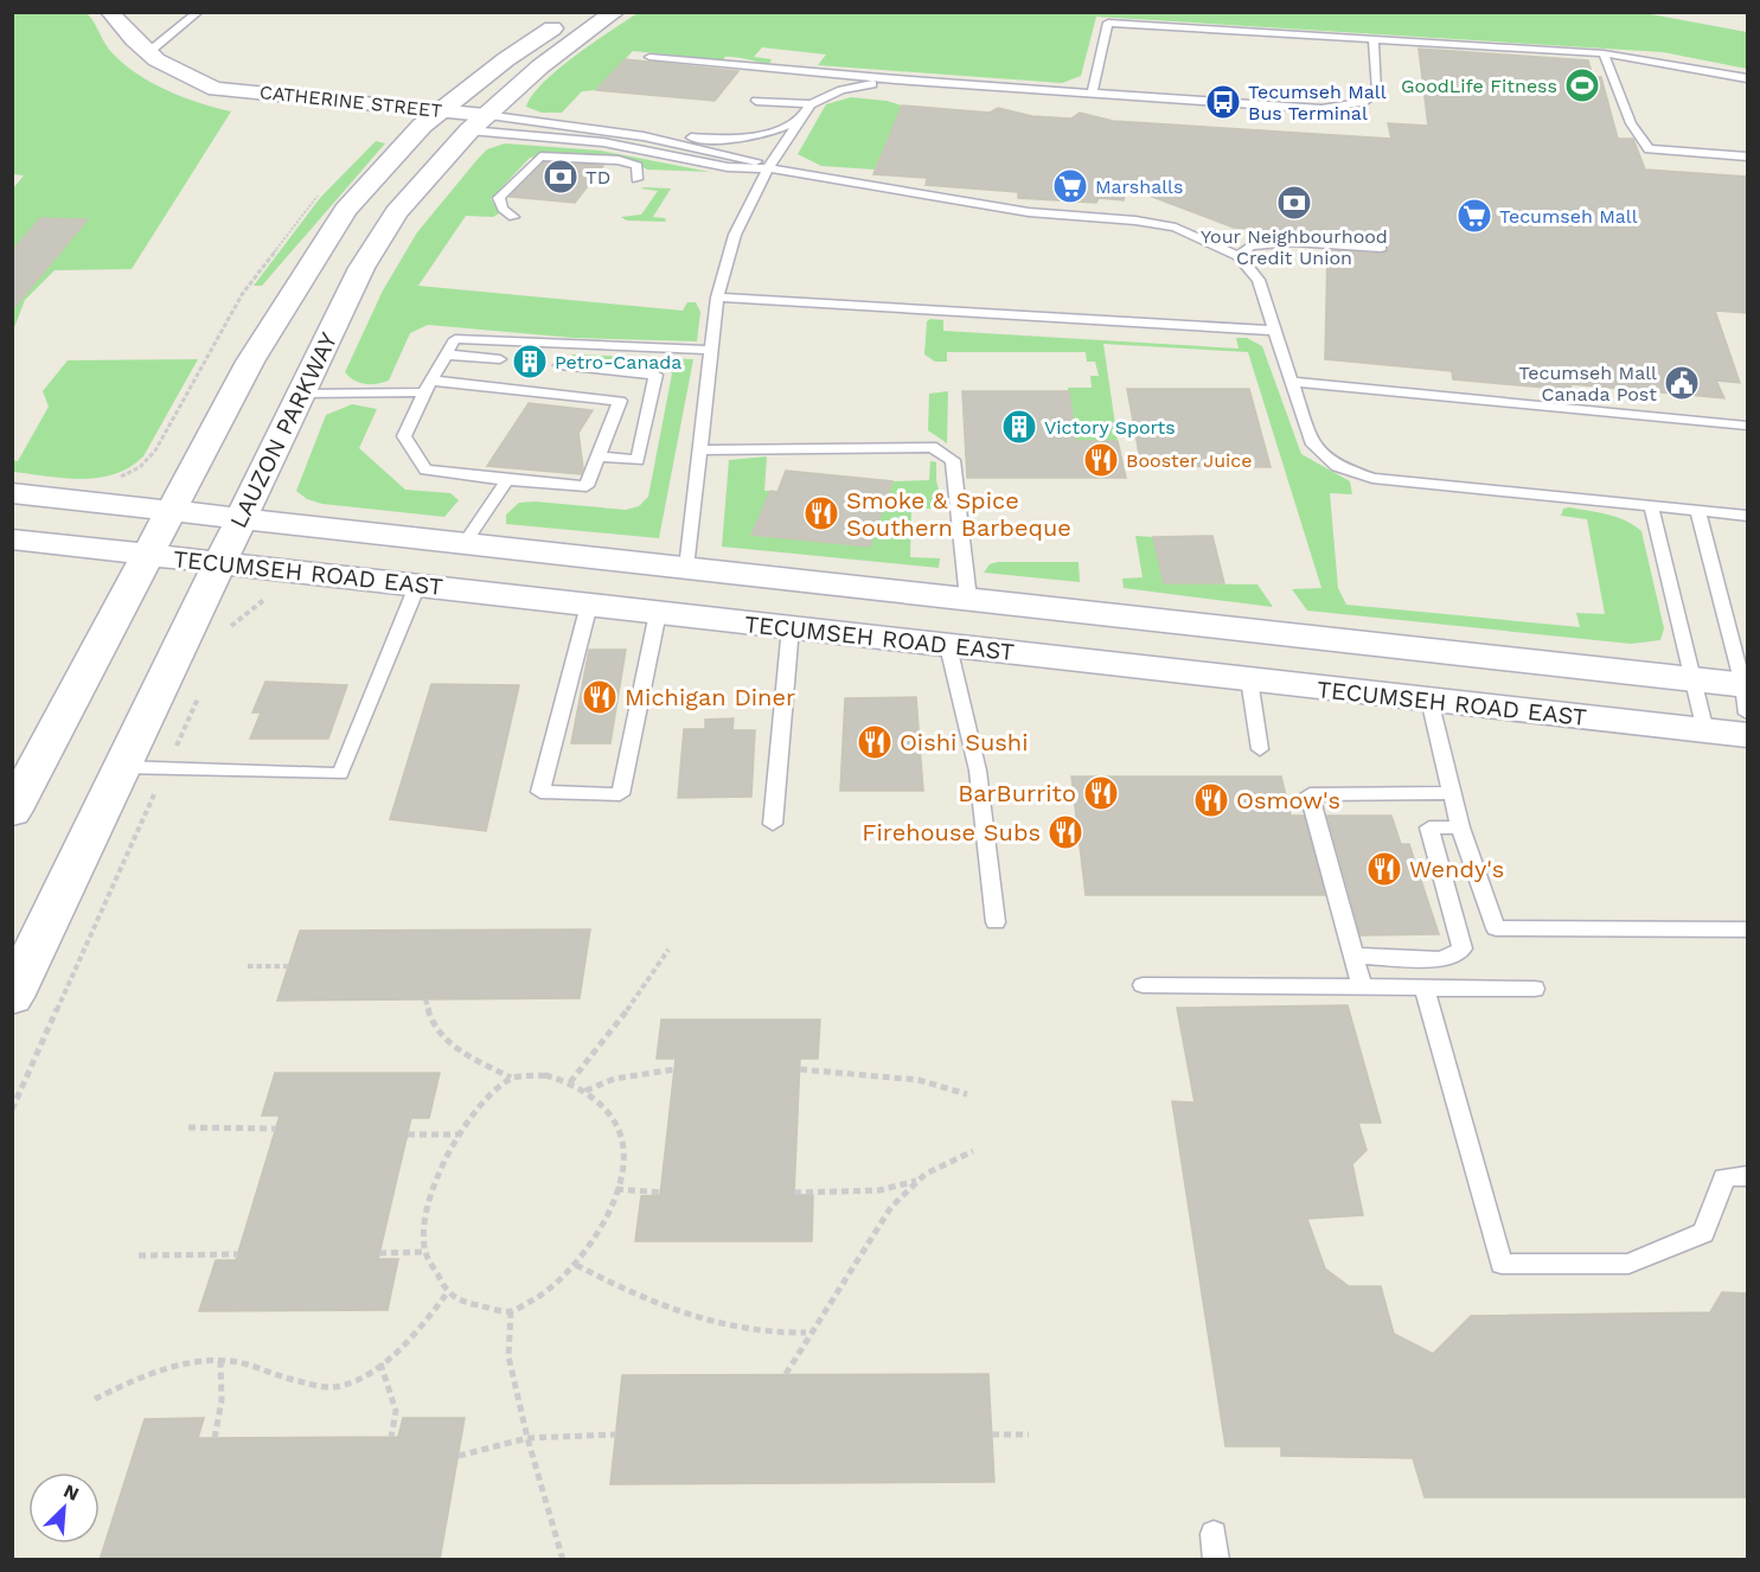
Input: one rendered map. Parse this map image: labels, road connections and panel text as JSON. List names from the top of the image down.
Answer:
{
  "streets": {
    "main road": ["LAUZON PARKWAY", "TECUMSEH ROAD EAST"],
    "street": ["CATHERINE STREET"]
  },
  "crossings": [
    ["CATHERINE STREET", "LAUZON PARKWAY"],
    ["LAUZON PARKWAY", "TECUMSEH ROAD EAST"]
  ],
  "places": {
    "sports": ["GoodLife Fitness"],
    "bus stop": ["Tecumseh Mall Bus Terminal"],
    "bank": ["TD", "Your Neighbourhood Credit Union"],
    "supermarket": ["Marshalls", "Tecumseh Mall"],
    "building": ["Petro-Canada", "Victory Sports"],
    "public building": ["Tecumseh Mall Canada Post"],
    "restaurant": [
      "Booster Juice",
      "Smoke & Spice Southern Barbeque",
      "Michigan Diner",
      "Oishi Sushi",
      "BarBurrito",
      "Osmow's",
      "Firehouse Subs",
      "Wendy's"
    ]
  },
  "north": "top right"
}
